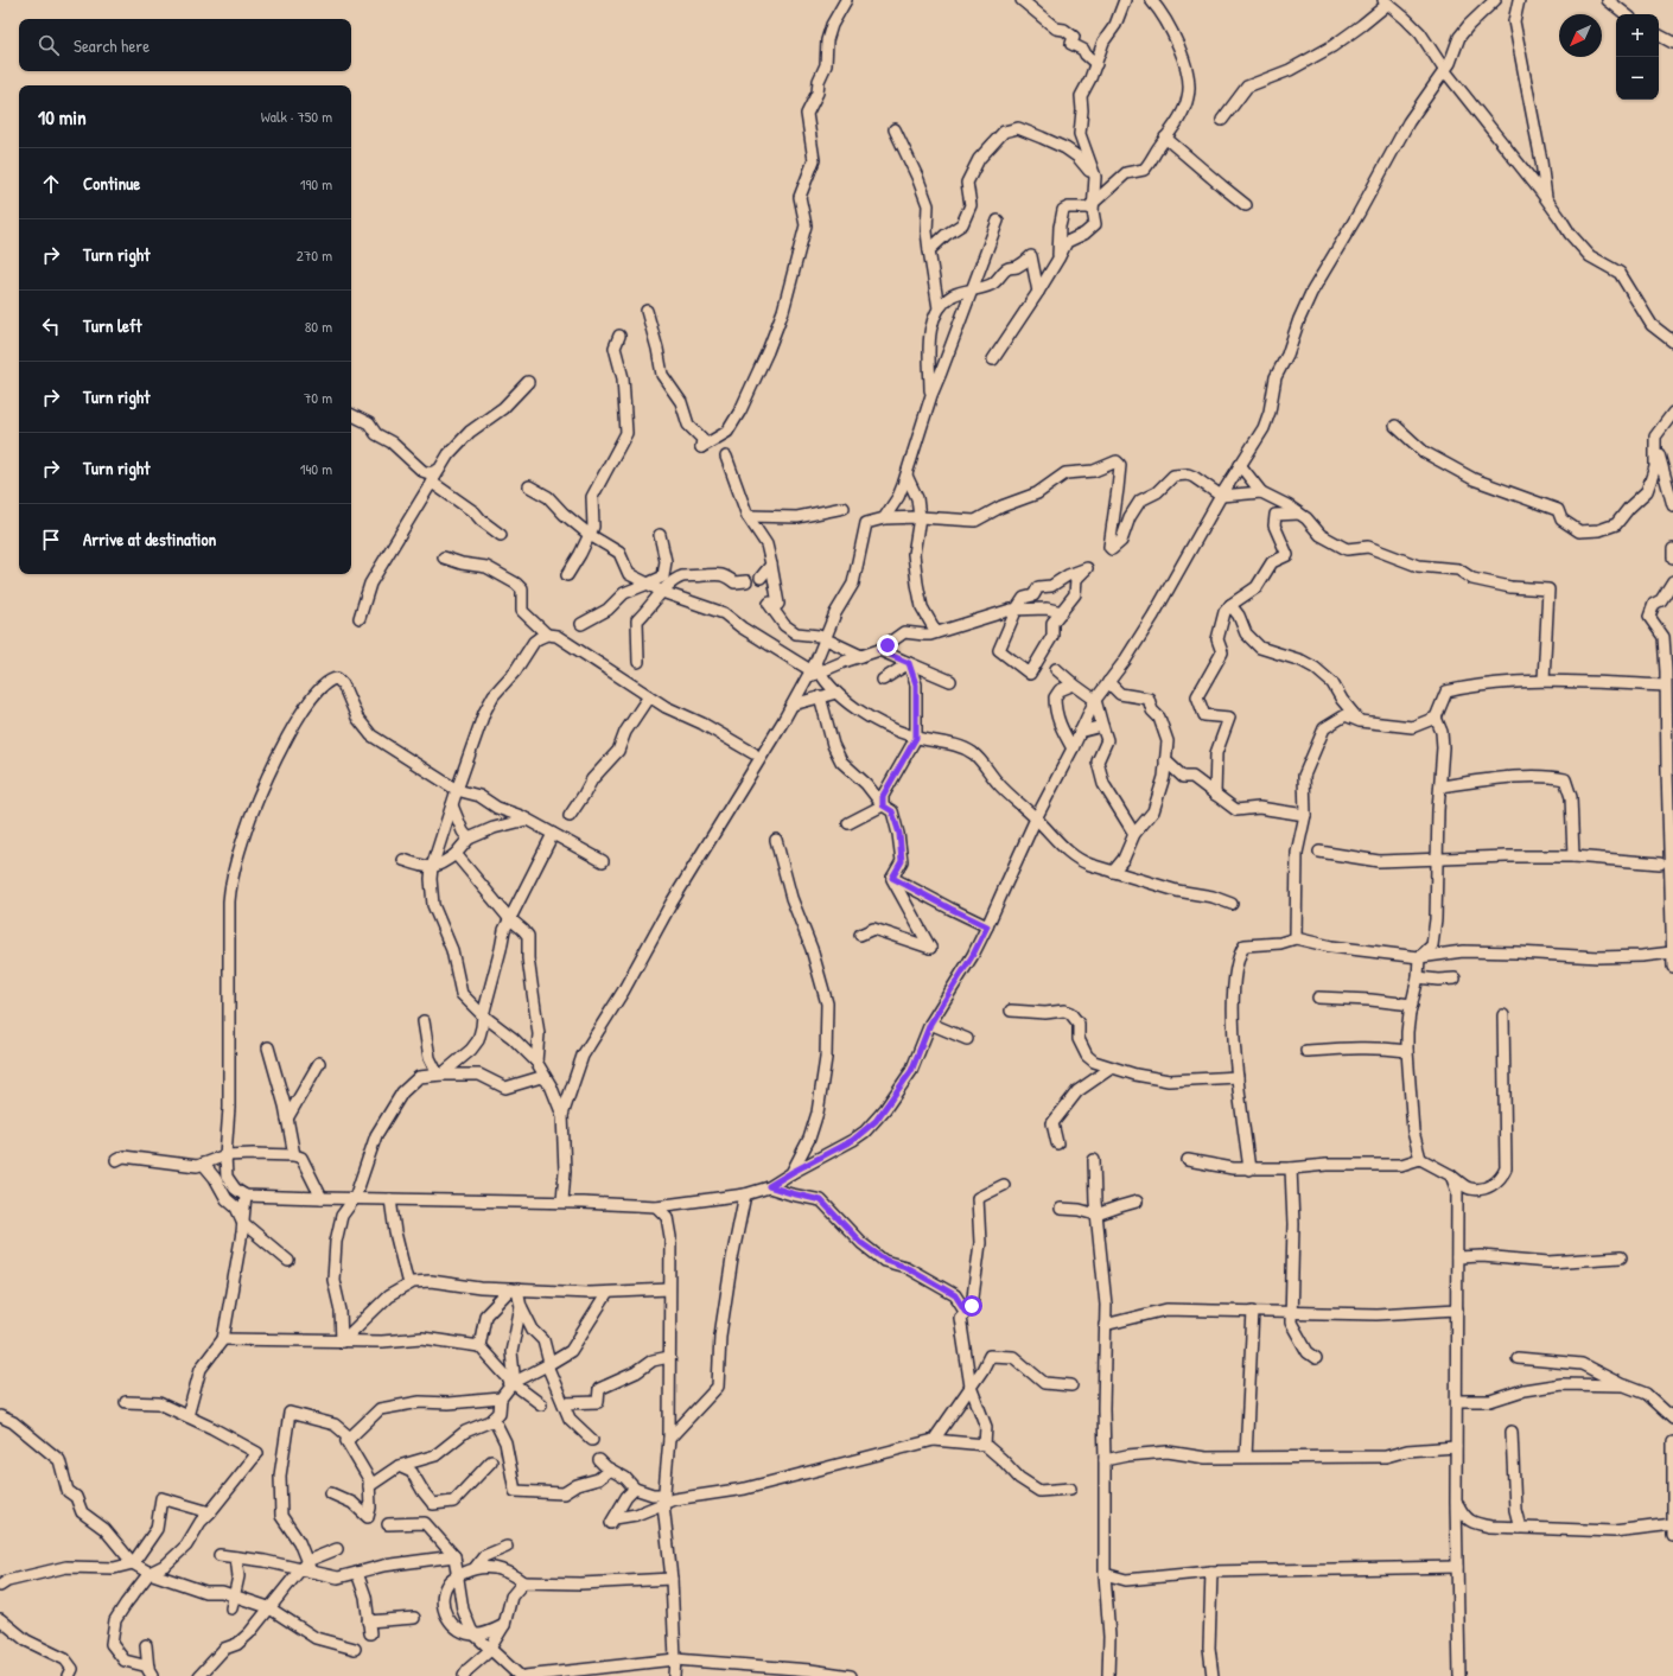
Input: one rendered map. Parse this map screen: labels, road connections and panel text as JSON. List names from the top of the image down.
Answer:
{
  "north": "bottom left",
  "page": {
    "map_buttons": ["+", "−"],
    "search": "Search here",
    "heading": ["10 min", "Walk · 750 m"],
    "list": [
      ["Continue", "190 m"],
      ["Turn right", "270 m"],
      ["Turn left", "80 m"],
      ["Turn right", "70 m"],
      ["Turn right", "140 m"],
      "Arrive at destination"
    ]
  }
}
